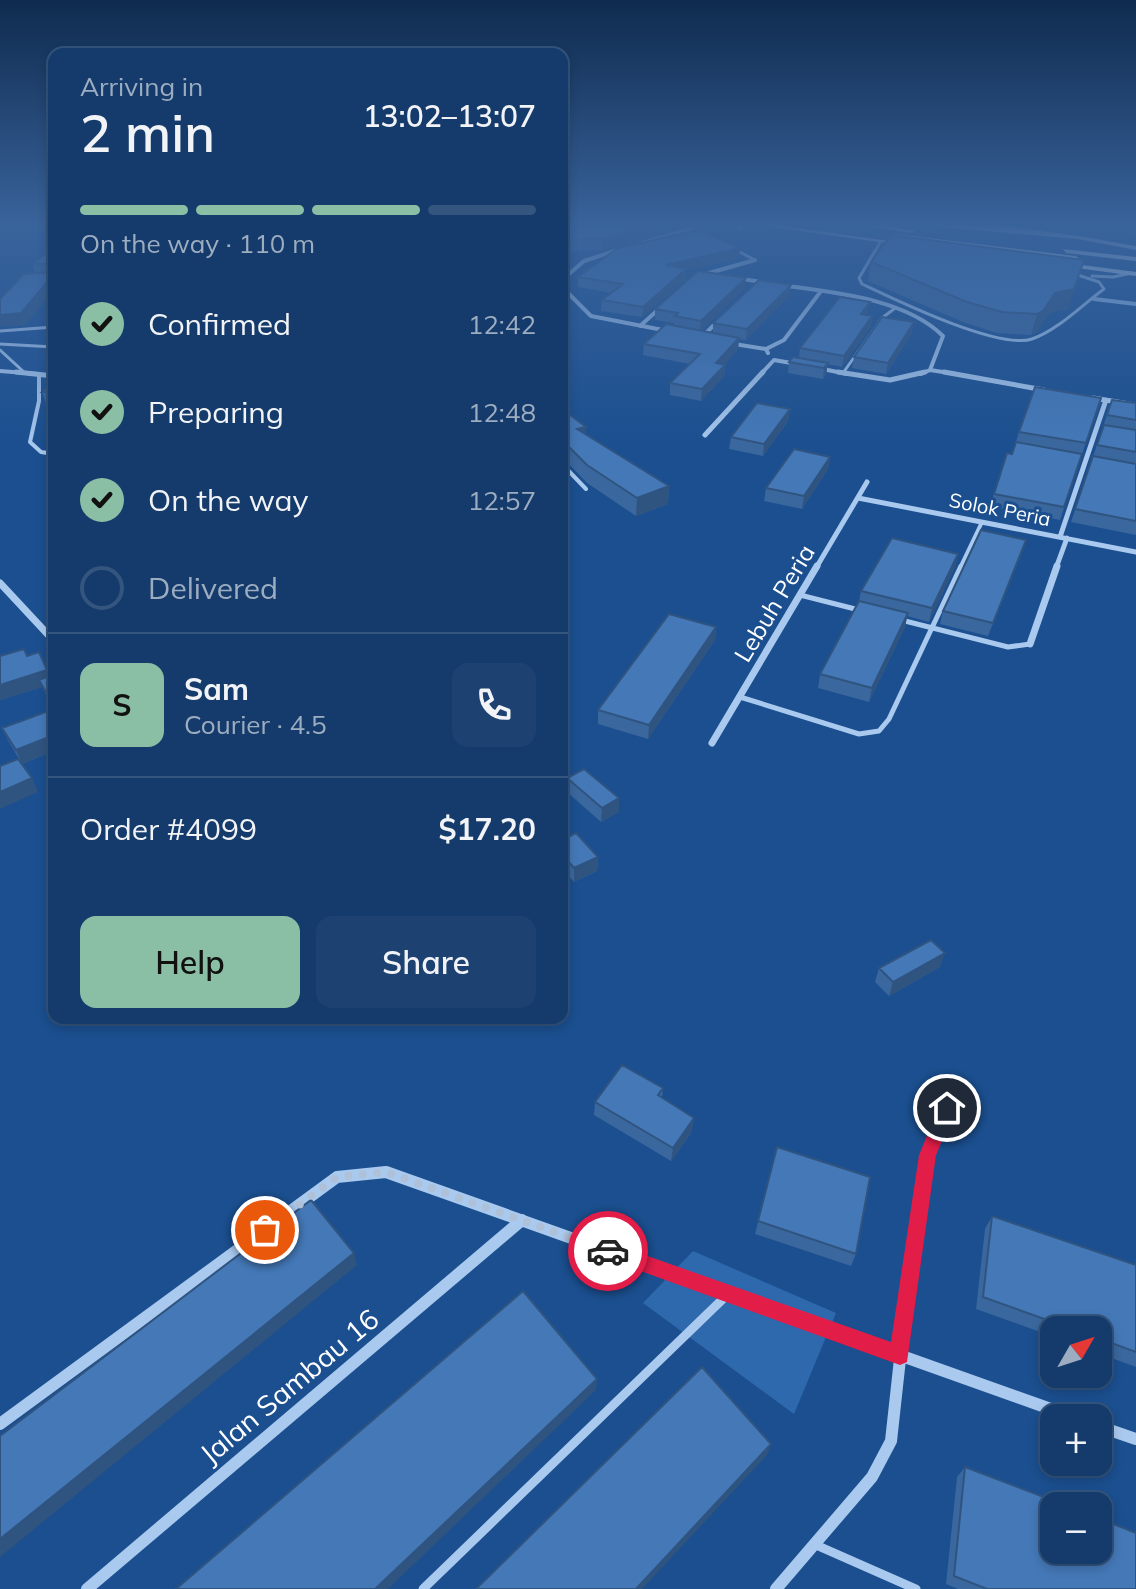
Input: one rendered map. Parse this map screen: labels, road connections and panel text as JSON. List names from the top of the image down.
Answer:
{
  "streets": {
    "street": ["Solok Peria", "Lebuh Peria", "Jalan Sambau 16"]
  },
  "crossings": [
    ["Solok Peria", "Lebuh Peria"]
  ],
  "north": "top right",
  "page": {
    "heading": ["2 min", "Arriving in", "13:02–13:07"],
    "panel": [
      "Sam",
      "Courier · 4.5",
      "Order #4099",
      "$17.20"
    ],
    "bar": "On the way · 110 m",
    "list": [
      ["Confirmed", "12:42"],
      ["Preparing", "12:48"],
      ["On the way", "12:57"],
      "Delivered"
    ],
    "round": "S",
    "buttons": ["Help", "Share"],
    "map_buttons": ["+", "−"]
  }
}
